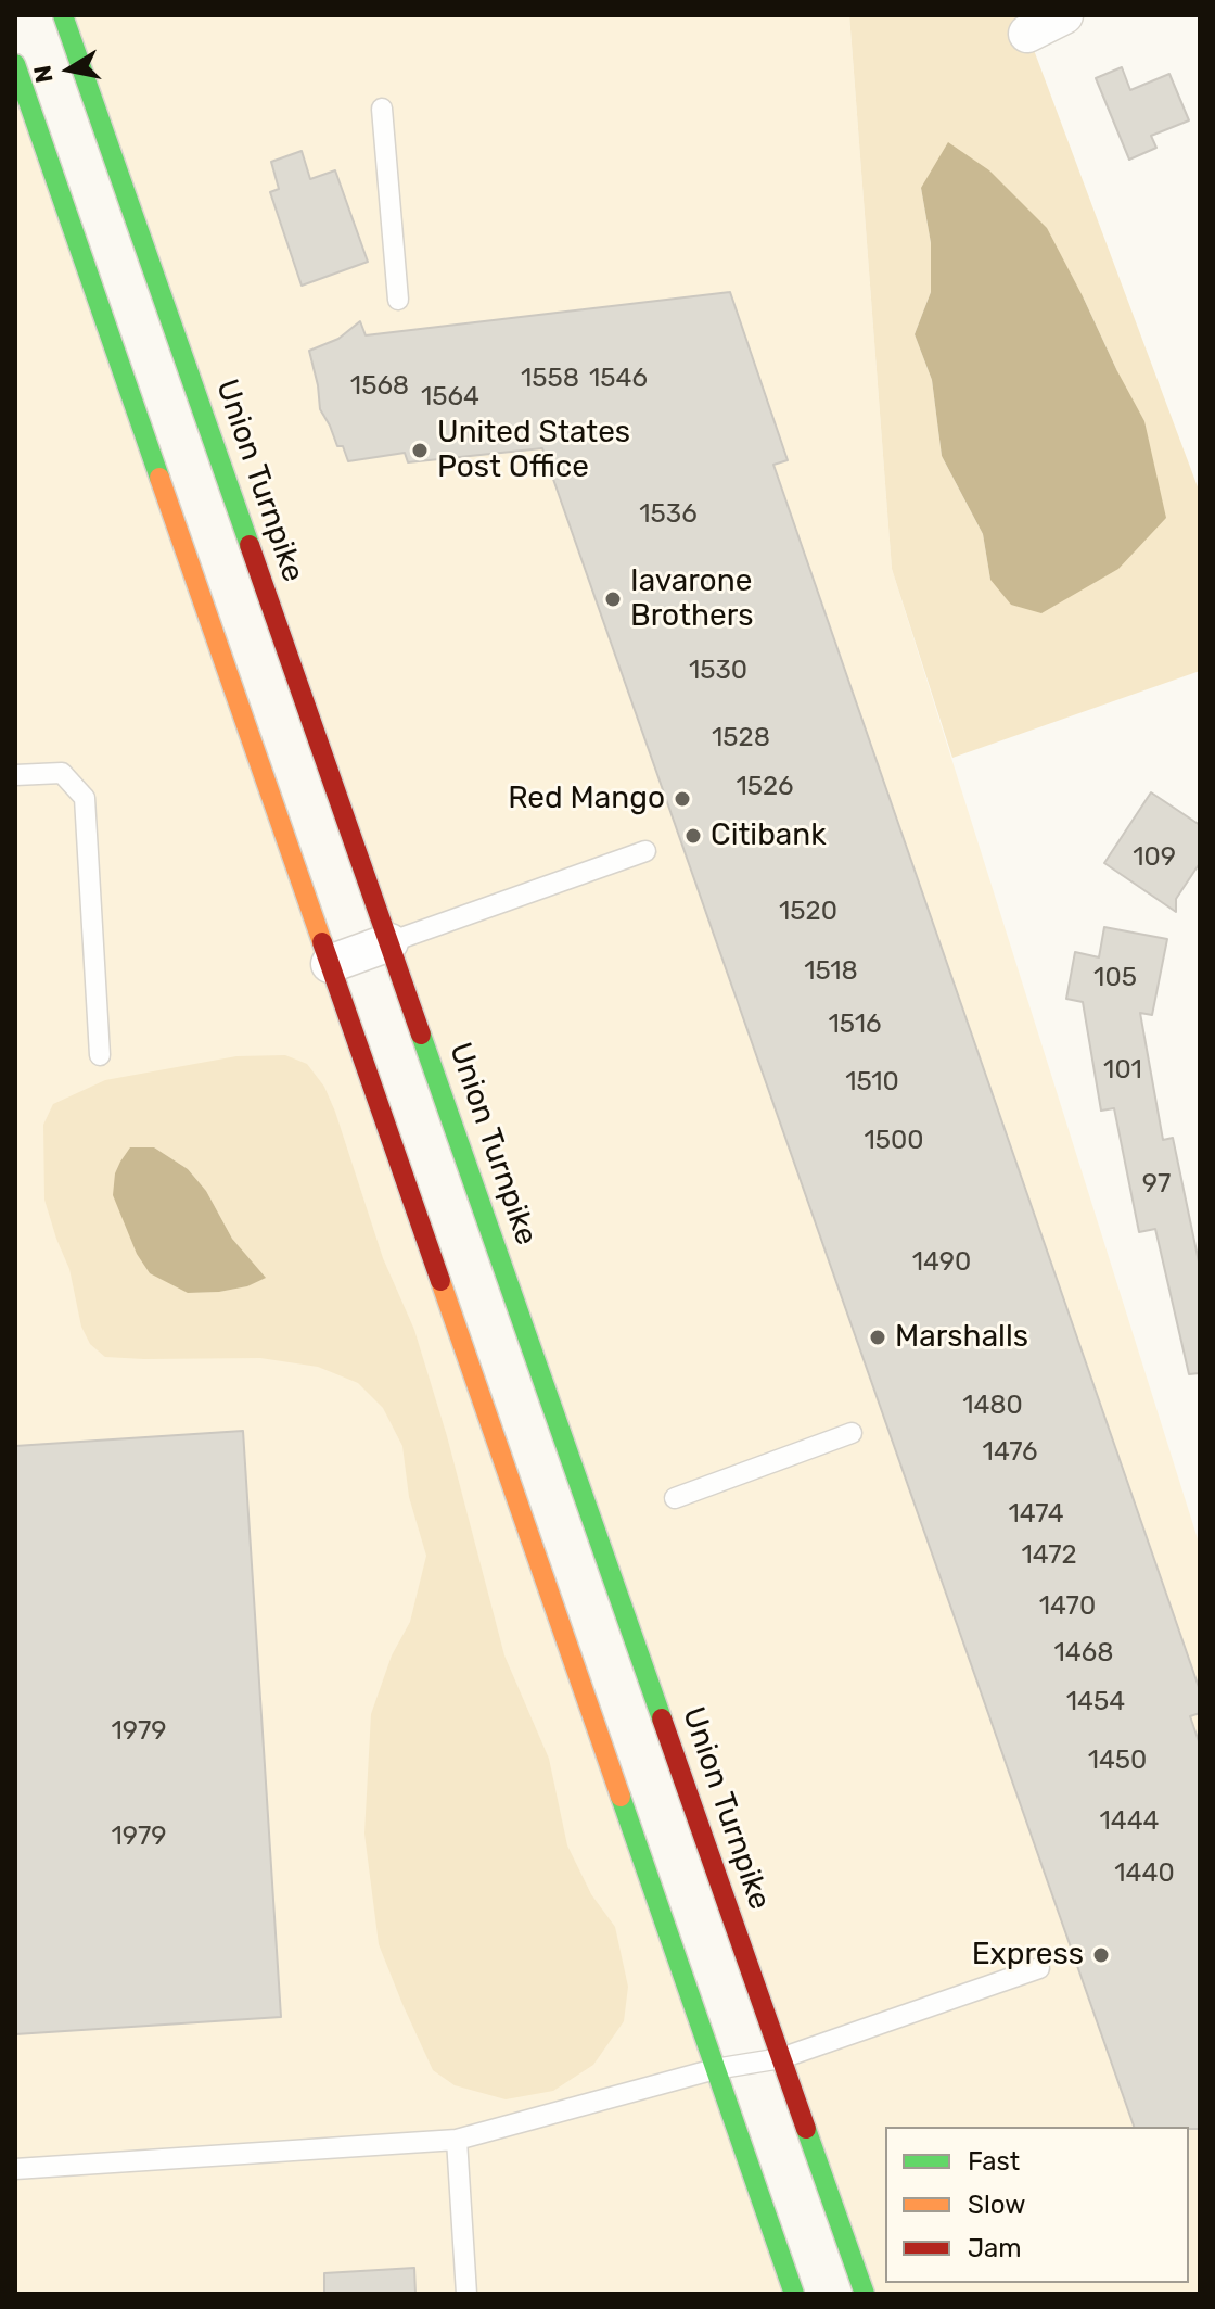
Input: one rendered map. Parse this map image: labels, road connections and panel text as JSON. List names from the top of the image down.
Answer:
{
  "streets": {
    "main road": ["Union Turnpike"]
  },
  "places": [
    "United States Post Office",
    "Iavarone Brothers",
    "Red Mango",
    "Citibank",
    "Marshalls",
    "Express"
  ],
  "house_numbers": [
    "1558",
    "1546",
    "1568",
    "1564",
    "1536",
    "1530",
    "1528",
    "1526",
    "109",
    "1520",
    "1518",
    "105",
    "1516",
    "101",
    "1510",
    "1500",
    "97",
    "1490",
    "1480",
    "1476",
    "1474",
    "1472",
    "1470",
    "1468",
    "1454",
    "1979",
    "1450",
    "1444",
    "1979",
    "1440"
  ],
  "legend": ["Fast", "Slow", "Jam"],
  "north": "left"
}
